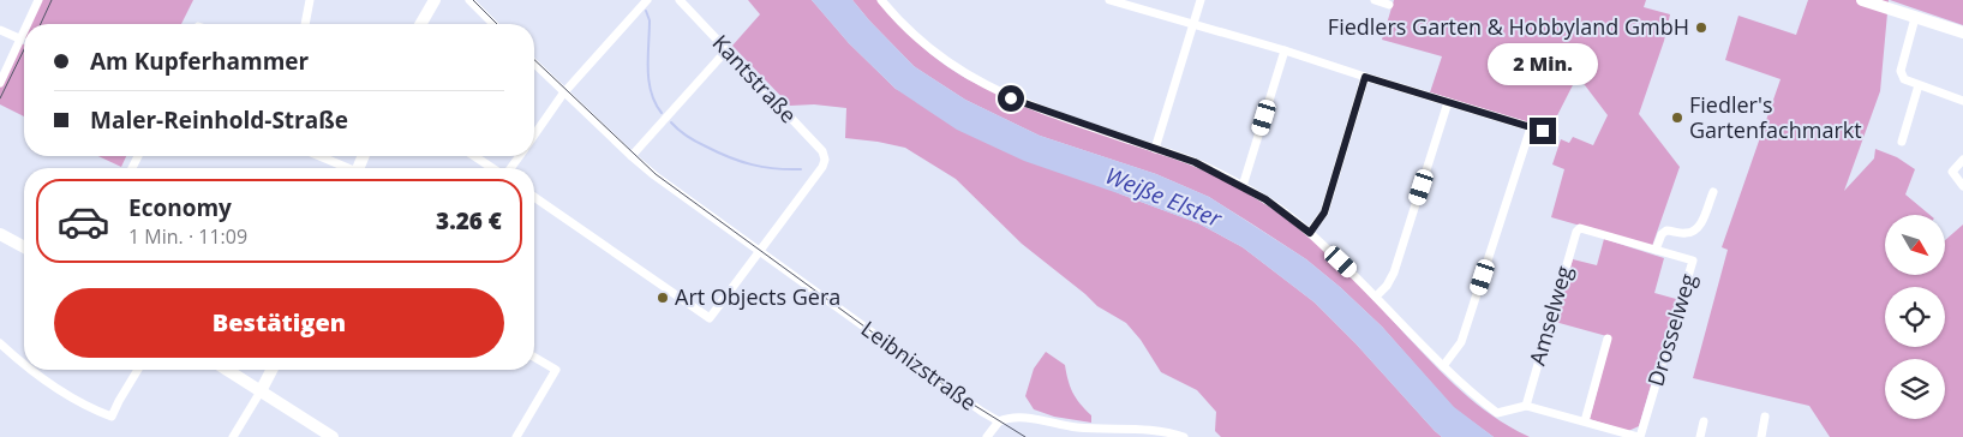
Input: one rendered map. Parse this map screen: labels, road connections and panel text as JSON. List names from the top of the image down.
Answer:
{
  "streets": {
    "street": [
      "Kantstraße",
      "Amselweg",
      "Drosselweg",
      "Leibnizstraße"
    ]
  },
  "crossings": [
    ["Kantstraße", "Leibnizstraße"],
    ["Amselweg", "Drosselweg"]
  ],
  "water": ["Weiße Elster"],
  "places": ["Fiedlers Garten & Hobbyland GmbH", "Fiedler's Gartenfachmarkt", "Art Objects Gera"],
  "north": "bottom right",
  "page": {
    "banner": ["Am Kupferhammer", "Maler-Reinhold-Straße"],
    "bubble": "2 Min.",
    "list": [
      {
        "name": "Economy",
        "note": "1 Min. · 11:09",
        "value": "3.26 €"
      }
    ],
    "buttons": "Bestätigen"
  }
}
